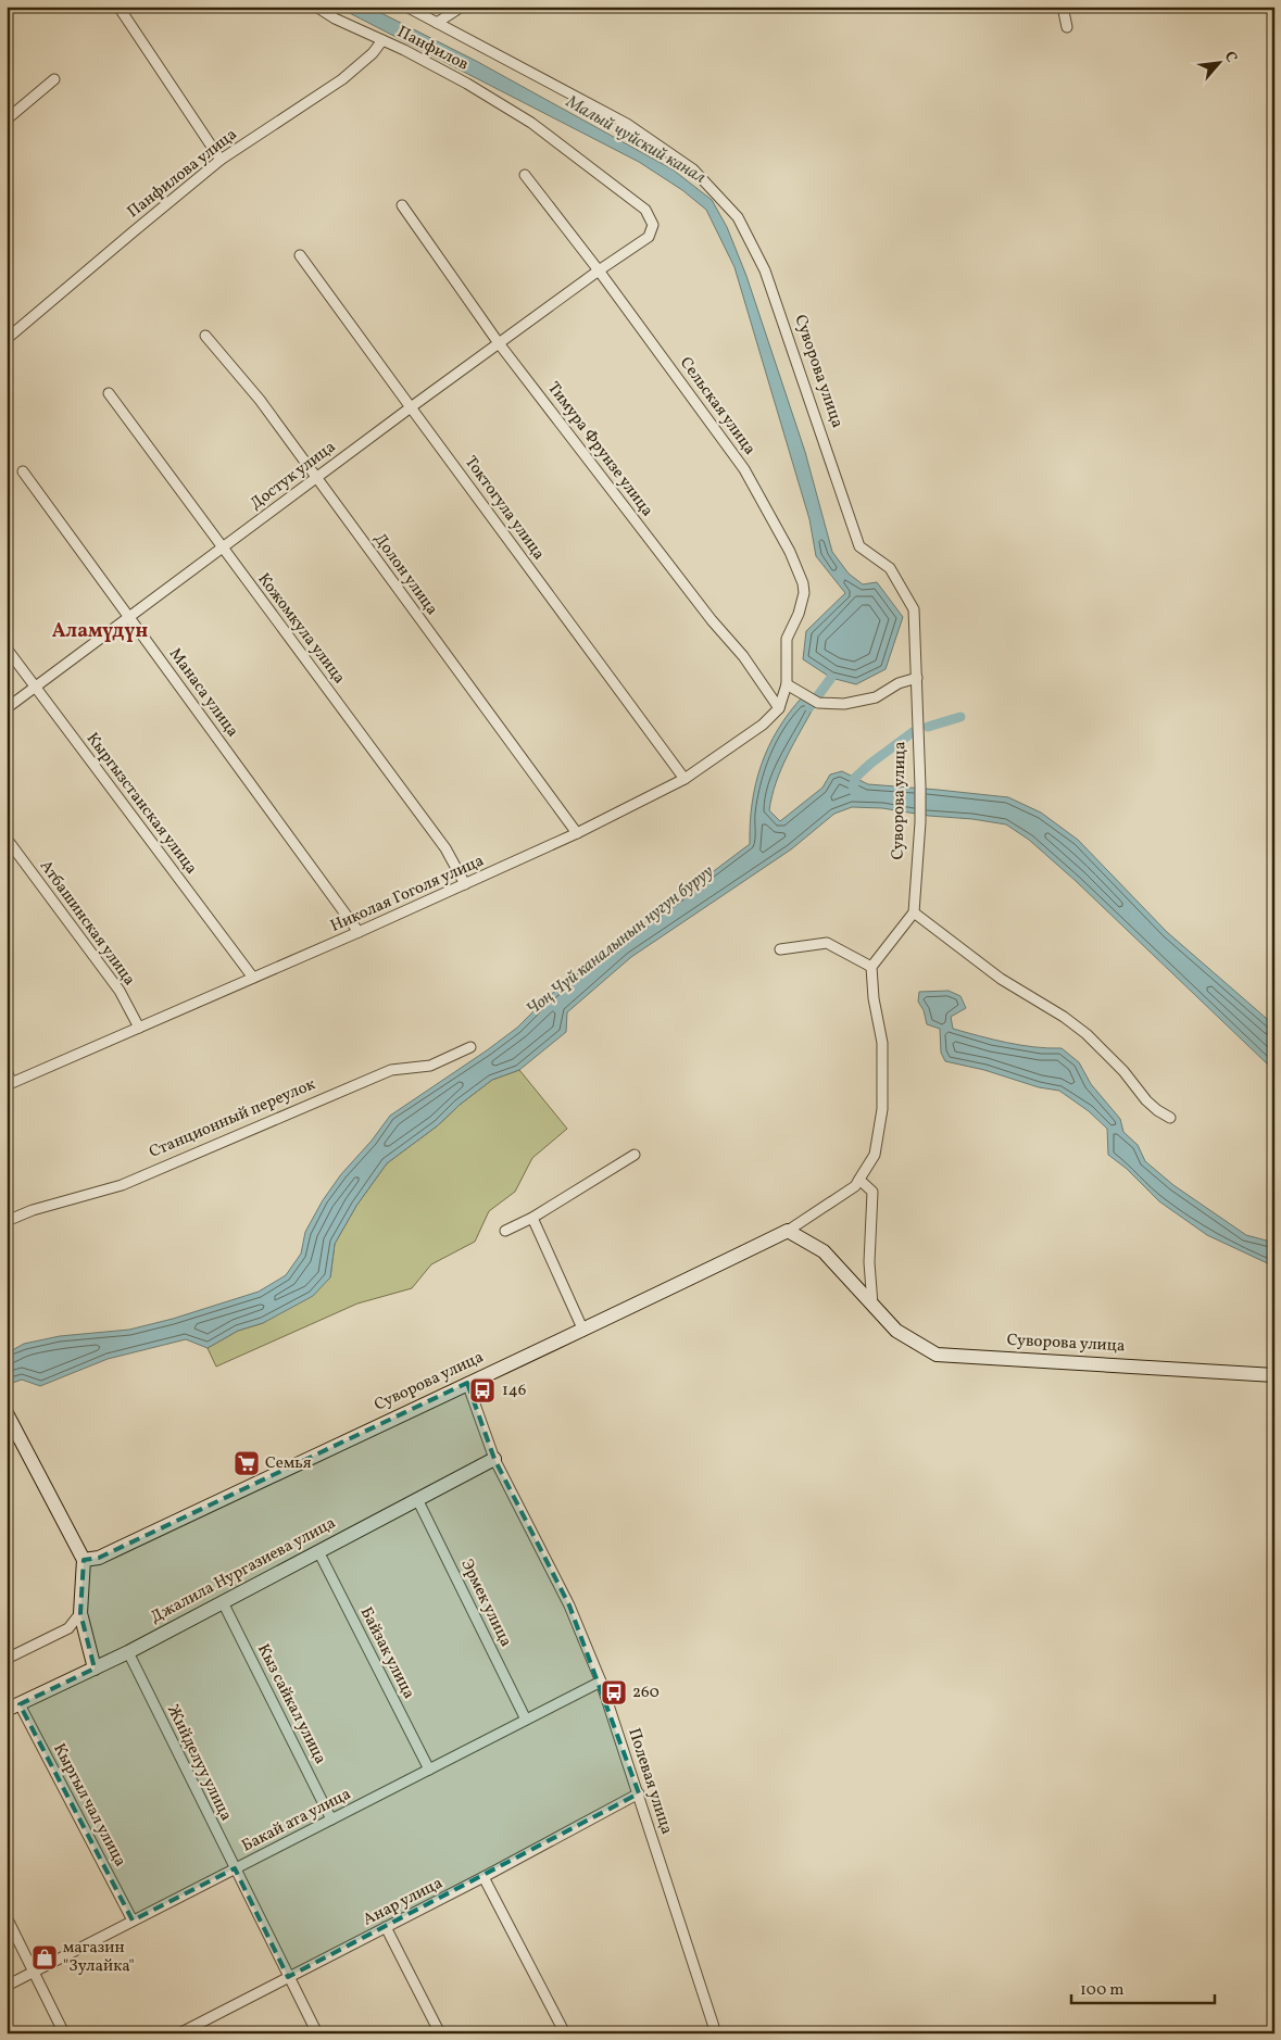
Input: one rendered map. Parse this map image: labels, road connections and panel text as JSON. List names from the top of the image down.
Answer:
{
  "streets": {
    "street": [
      "Панфилов",
      "Панфилова улица",
      "Суворова улица",
      "Сельская улица",
      "Тимура Фрунзе улица",
      "Достук улица",
      "Токтогула улица",
      "Долон улица",
      "Кожомкула улица",
      "Манаса улица",
      "Кыргызстанская улица",
      "Николая Гоголя улица",
      "Атбашинская улица",
      "Станционный переулок",
      "Джалила Нургазиева улица",
      "Эрмек улица",
      "Байзак улица",
      "Кыз сайкал улица",
      "Жийделуу улица",
      "Полевая улица",
      "Кыргыл чал улица",
      "Бакай ата улица",
      "Анар улица"
    ]
  },
  "crossings": [
    ["Панфилов", "Панфилова улица"],
    ["Панфилов", "Сельская улица"],
    ["Панфилов", "Достук улица"],
    ["Суворова улица", "Полевая улица"],
    ["Сельская улица", "Достук улица"],
    ["Сельская улица", "Николая Гоголя улица"],
    ["Тимура Фрунзе улица", "Достук улица"],
    ["Тимура Фрунзе улица", "Николая Гоголя улица"],
    ["Достук улица", "Токтогула улица"],
    ["Достук улица", "Долон улица"],
    ["Достук улица", "Кожомкула улица"],
    ["Достук улица", "Манаса улица"],
    ["Достук улица", "Кыргызстанская улица"],
    ["Токтогула улица", "Николая Гоголя улица"],
    ["Долон улица", "Николая Гоголя улица"],
    ["Кожомкула улица", "Николая Гоголя улица"],
    ["Манаса улица", "Николая Гоголя улица"],
    ["Кыргызстанская улица", "Николая Гоголя улица"],
    ["Николая Гоголя улица", "Атбашинская улица"],
    ["Джалила Нургазиева улица", "Эрмек улица"],
    ["Джалила Нургазиева улица", "Байзак улица"],
    ["Джалила Нургазиева улица", "Кыз сайкал улица"],
    ["Джалила Нургазиева улица", "Жийделуу улица"],
    ["Джалила Нургазиева улица", "Полевая улица"],
    ["Джалила Нургазиева улица", "Кыргыл чал улица"],
    ["Эрмек улица", "Бакай ата улица"],
    ["Байзак улица", "Бакай ата улица"],
    ["Кыз сайкал улица", "Бакай ата улица"],
    ["Жийделуу улица", "Бакай ата улица"],
    ["Жийделуу улица", "Анар улица"],
    ["Полевая улица", "Бакай ата улица"],
    ["Полевая улица", "Анар улица"],
    ["Кыргыл чал улица", "Бакай ата улица"]
  ],
  "districts": ["Аламүдүн"],
  "water": ["Малый чуйский канал", "Чоң Чүй каналынын нугун буруу"],
  "places": {
    "bus stop": ["146", "260"],
    "supermarket": ["Семья"],
    "shop": ["магазин \"Зулайка\""]
  },
  "scale_bar": "100 m",
  "north": "top right"
}
